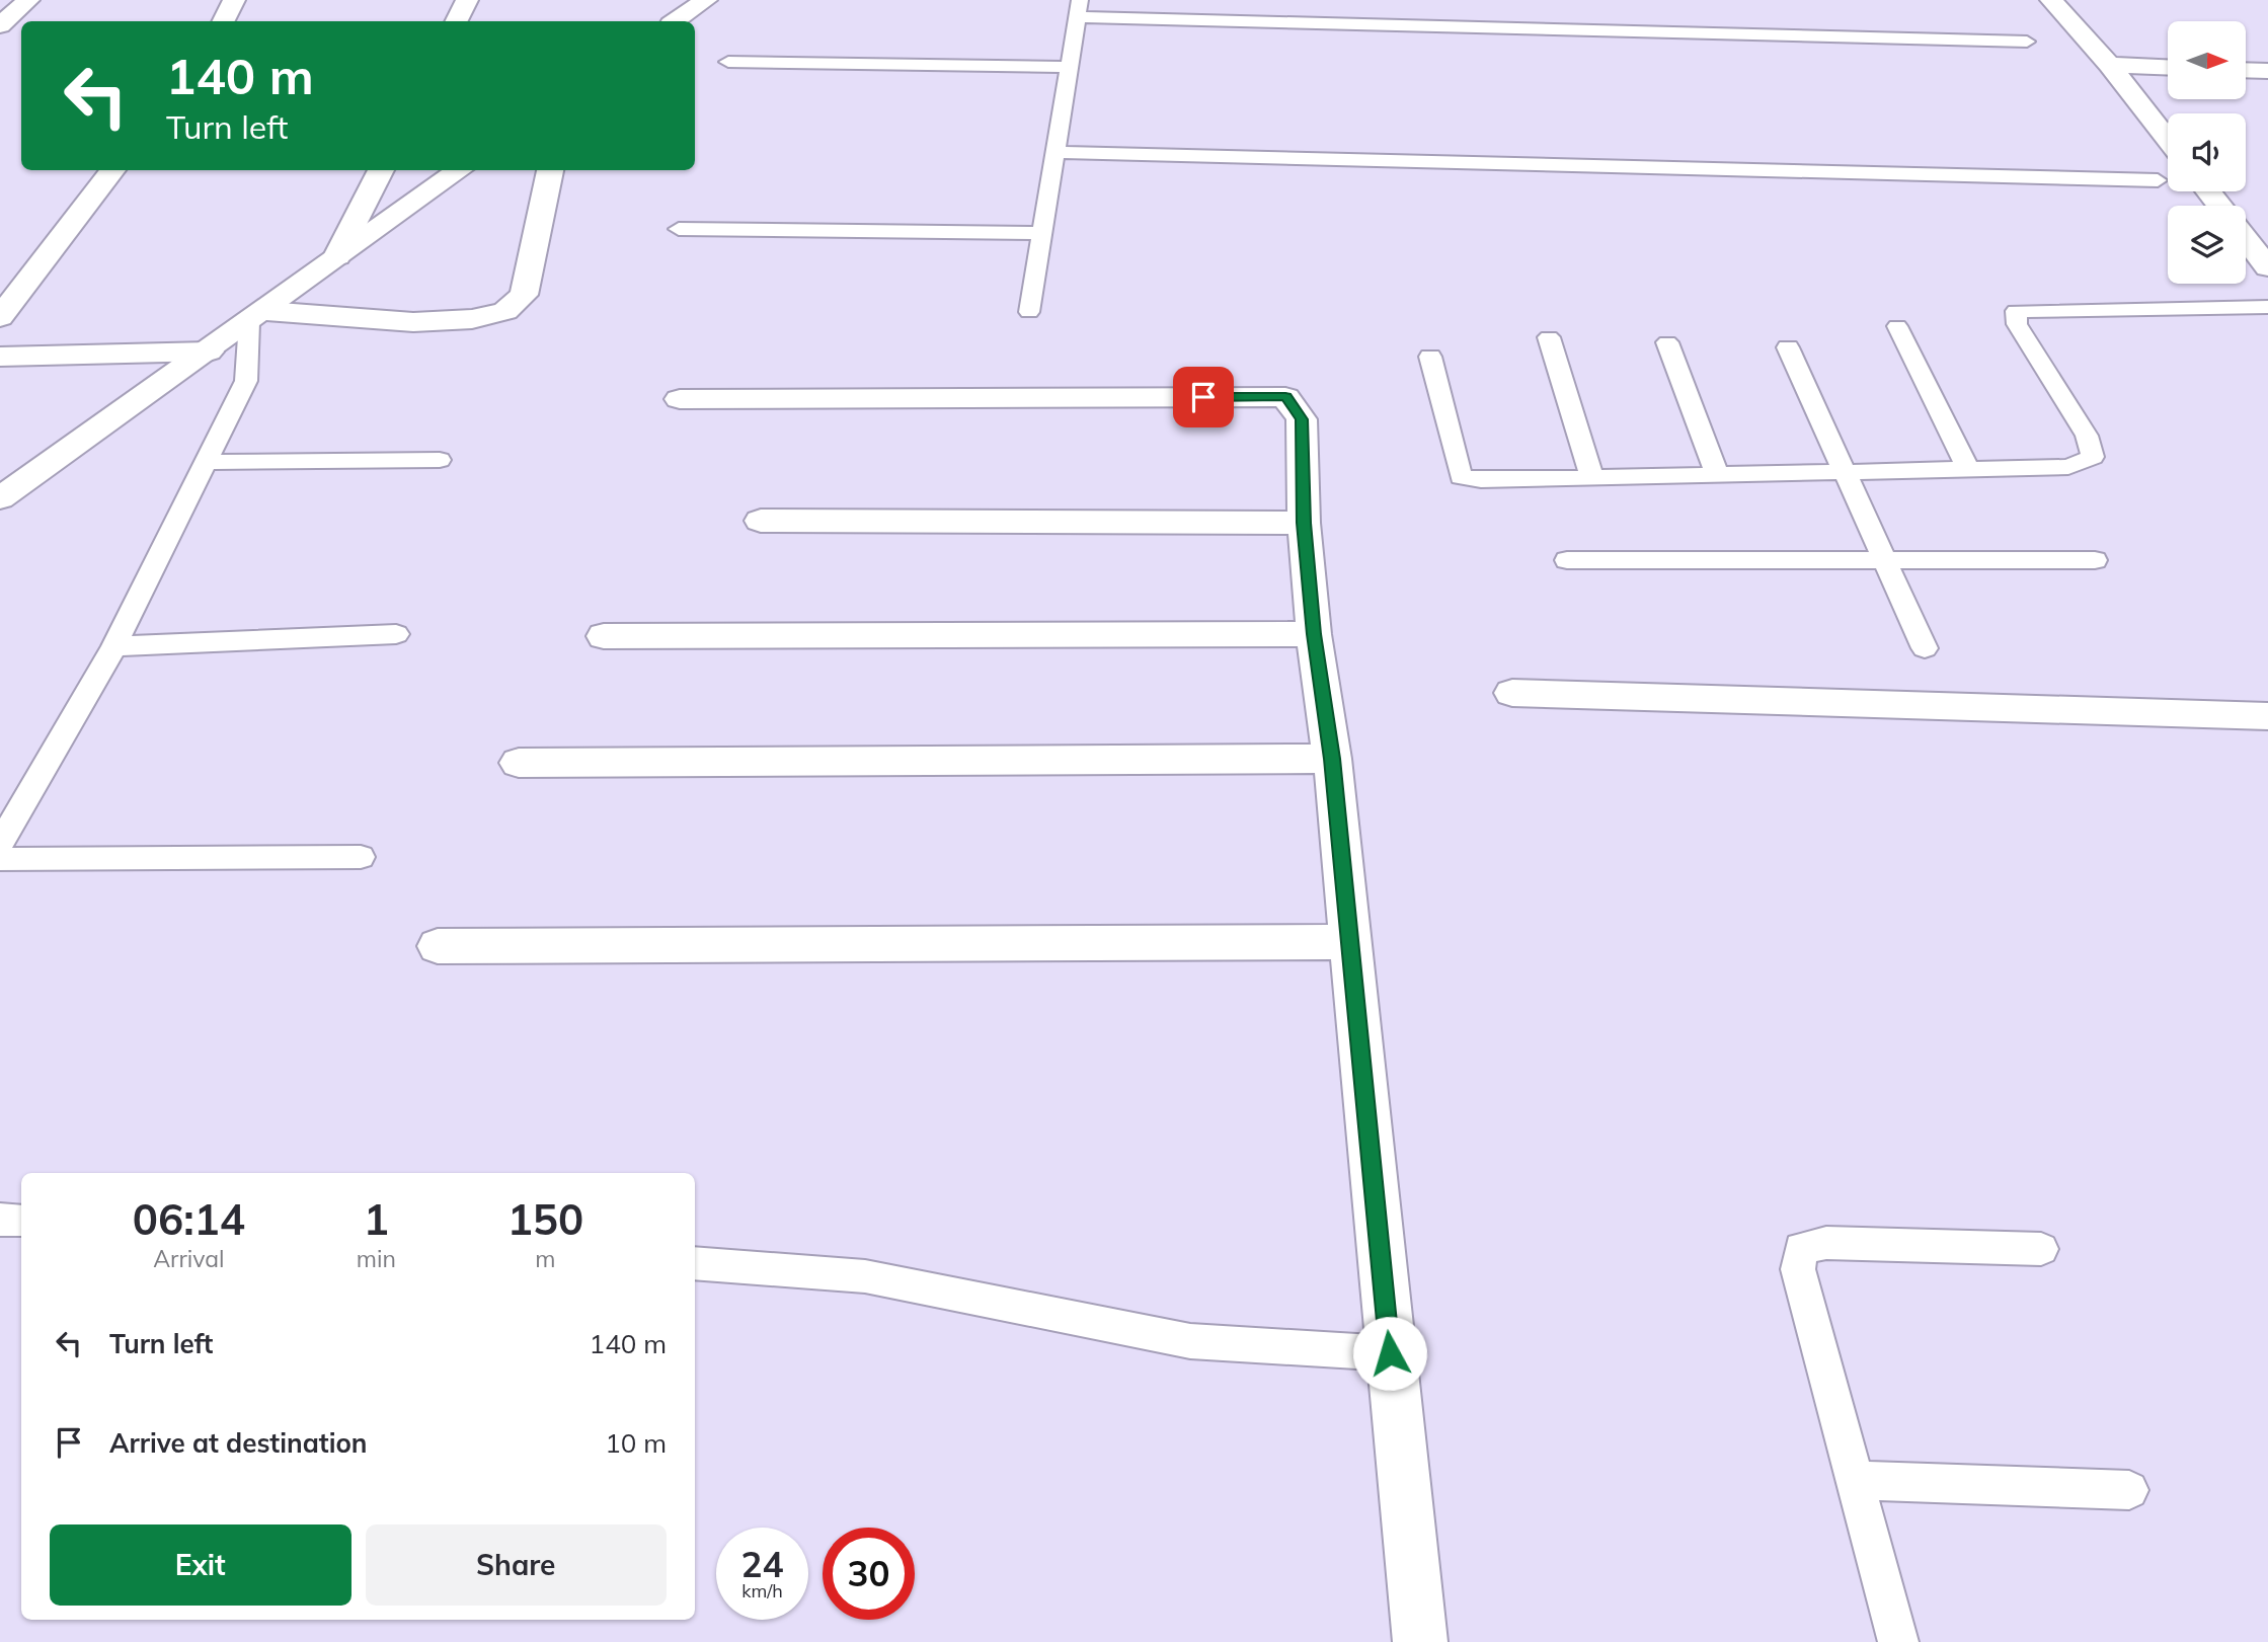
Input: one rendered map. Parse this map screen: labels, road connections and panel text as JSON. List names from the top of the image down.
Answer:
{
  "north": "right",
  "page": {
    "turn": ["140 m", "Turn left"],
    "eta": [
      "06:14",
      "Arrival",
      "1",
      "min",
      "150",
      "m"
    ],
    "list": [
      {
        "name": "Turn left",
        "value": "140 m"
      },
      {
        "name": "Arrive at destination",
        "value": "10 m"
      }
    ],
    "buttons": ["Exit", "Share"],
    "speed": "24 km/h",
    "limit": "30"
  }
}
